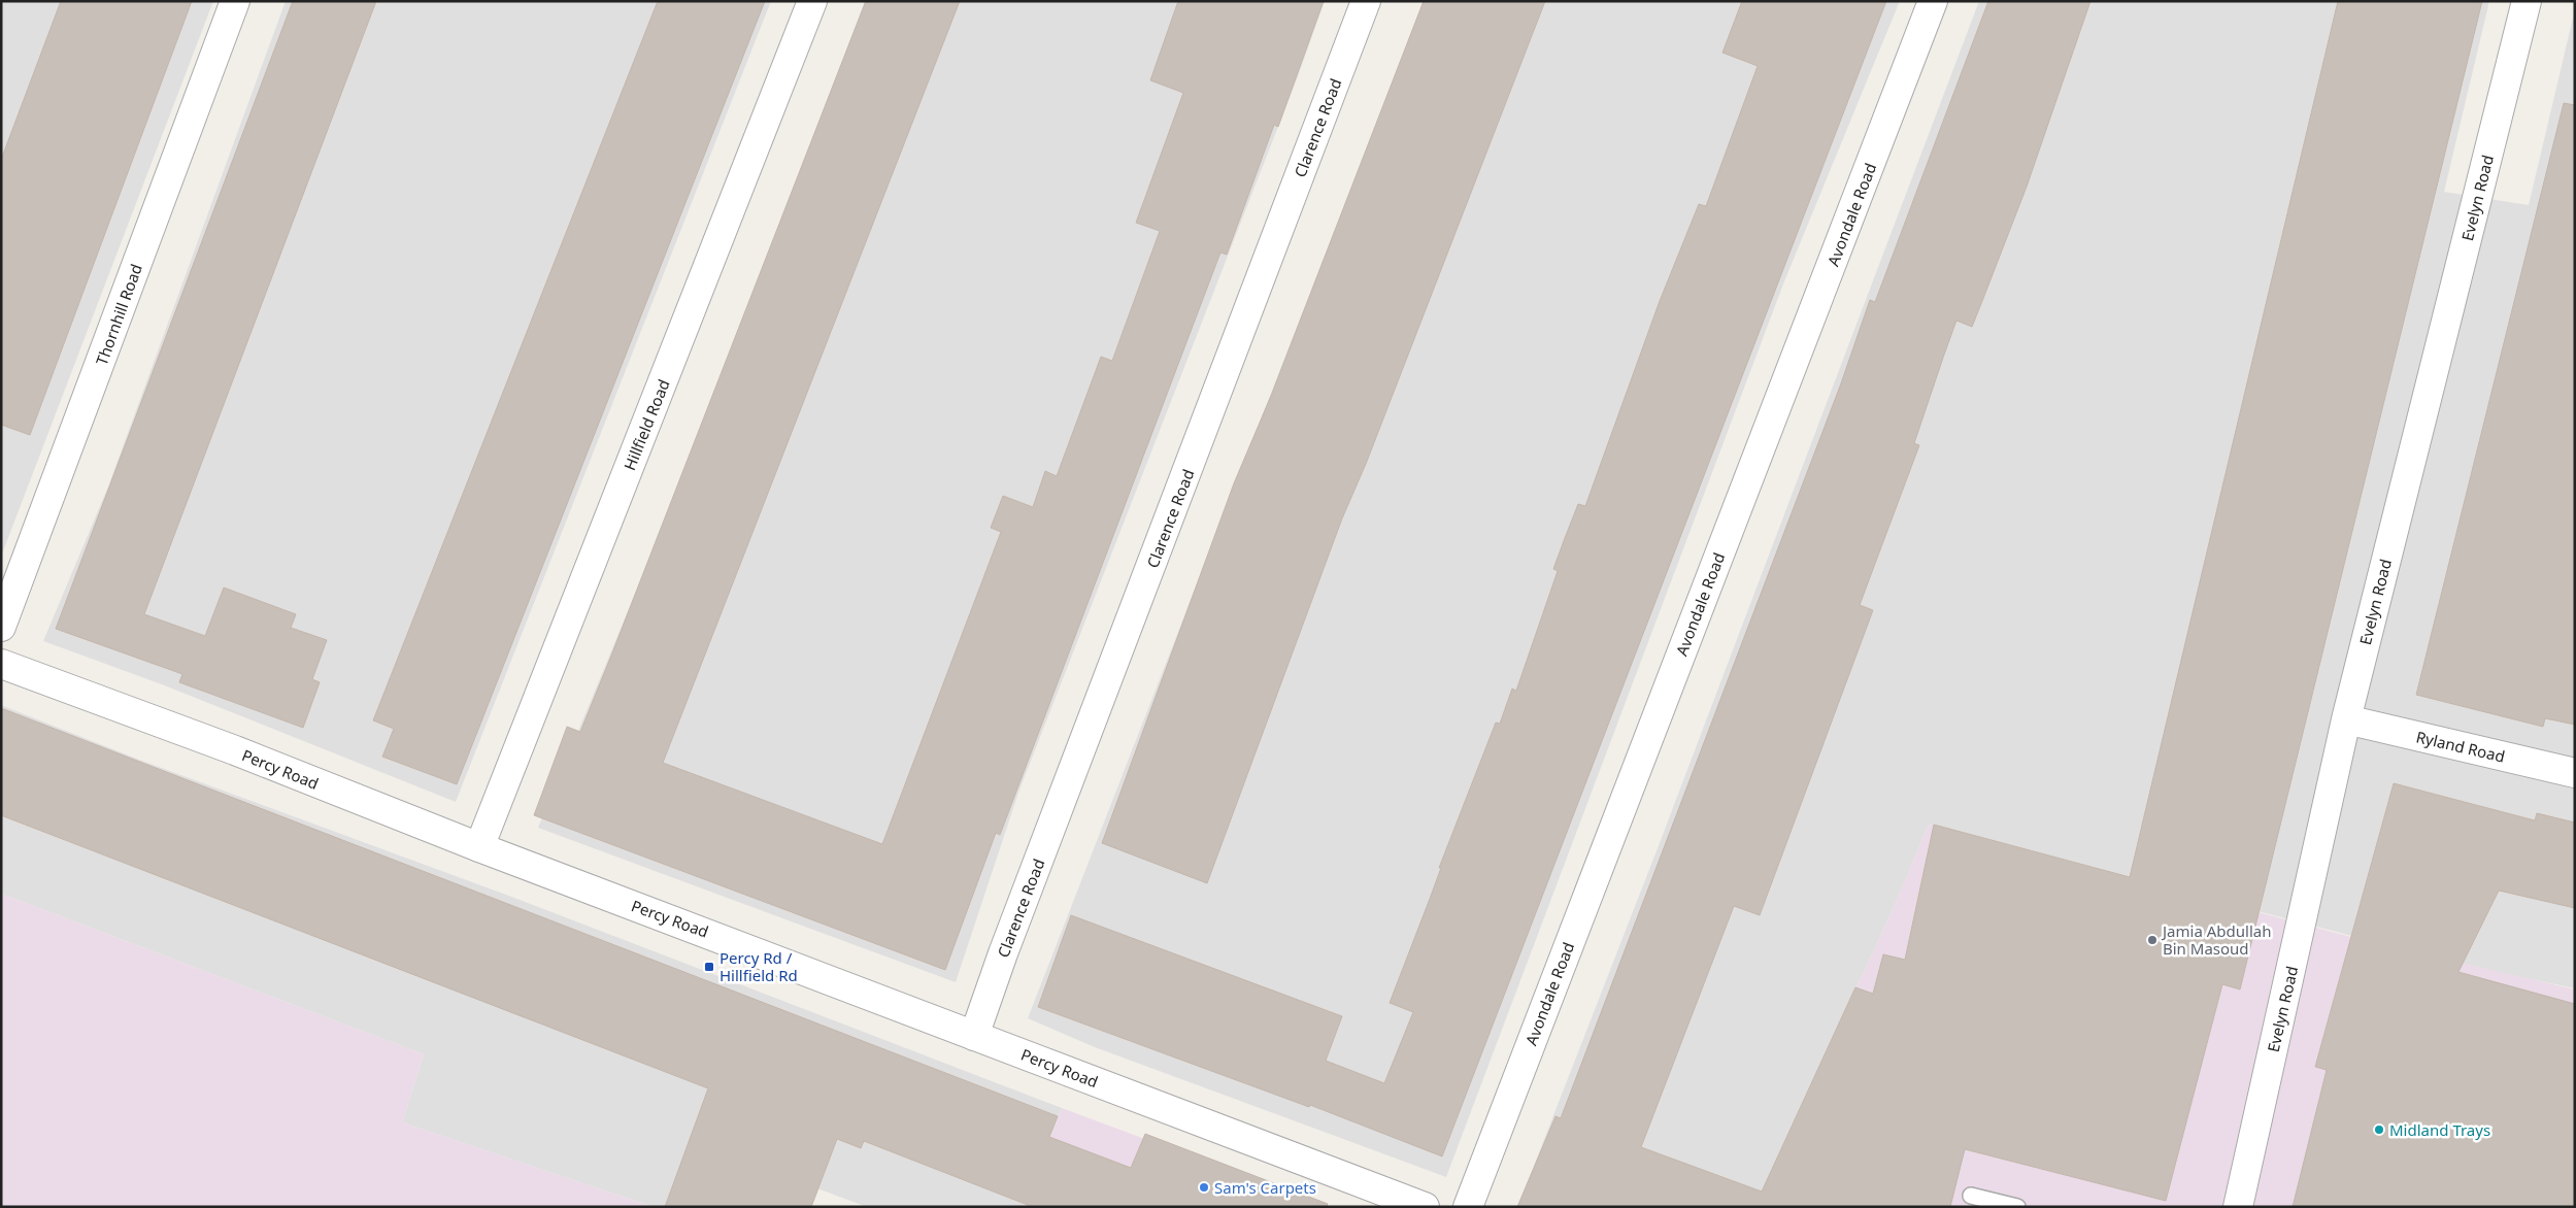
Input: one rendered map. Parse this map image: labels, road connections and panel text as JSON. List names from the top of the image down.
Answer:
{
  "streets": {
    "street": [
      "Clarence Road",
      "Evelyn Road",
      "Avondale Road",
      "Thornhill Road",
      "Hillfield Road",
      "Ryland Road",
      "Percy Road"
    ]
  },
  "crossings": [
    ["Clarence Road", "Percy Road"],
    ["Evelyn Road", "Ryland Road"],
    ["Hillfield Road", "Percy Road"]
  ],
  "places": {
    "other": ["Jamia Abdullah Bin Masoud", "Midland Trays", "Sam's Carpets"],
    "transit": ["Percy Rd / Hillfield Rd"]
  }
}
